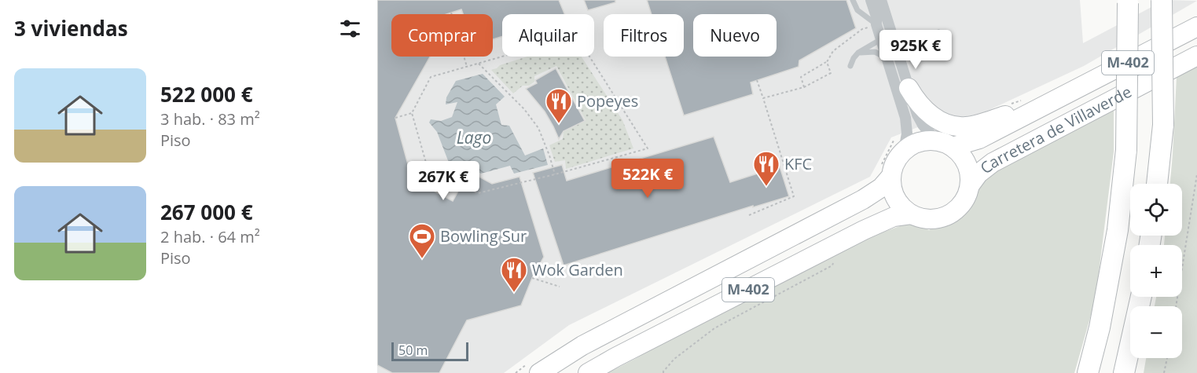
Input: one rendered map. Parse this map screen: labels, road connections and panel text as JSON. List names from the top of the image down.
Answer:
{
  "streets": {
    "highway": ["M-402", "Carretera de Villaverde"]
  },
  "crossings": [
    ["M-402", "Carretera de Villaverde"]
  ],
  "water": ["Lago"],
  "places": {
    "restaurant": ["Popeyes", "KFC", "Wok Garden"],
    "sports": ["Bowling Sur"]
  },
  "scale_bar": "50 m",
  "page": {
    "heading": "3 viviendas",
    "chip": [
      "Comprar",
      "Alquilar",
      "Filtros",
      "Nuevo"
    ],
    "price": ["925K €", "522K €", "267K €"],
    "list": [
      {
        "name": "522 000 €",
        "note": "3 hab. · 83 m² · Piso"
      },
      {
        "name": "267 000 €",
        "note": "2 hab. · 64 m² · Piso"
      }
    ],
    "map_buttons": ["+", "−"],
    "scale": "50 m"
  }
}
